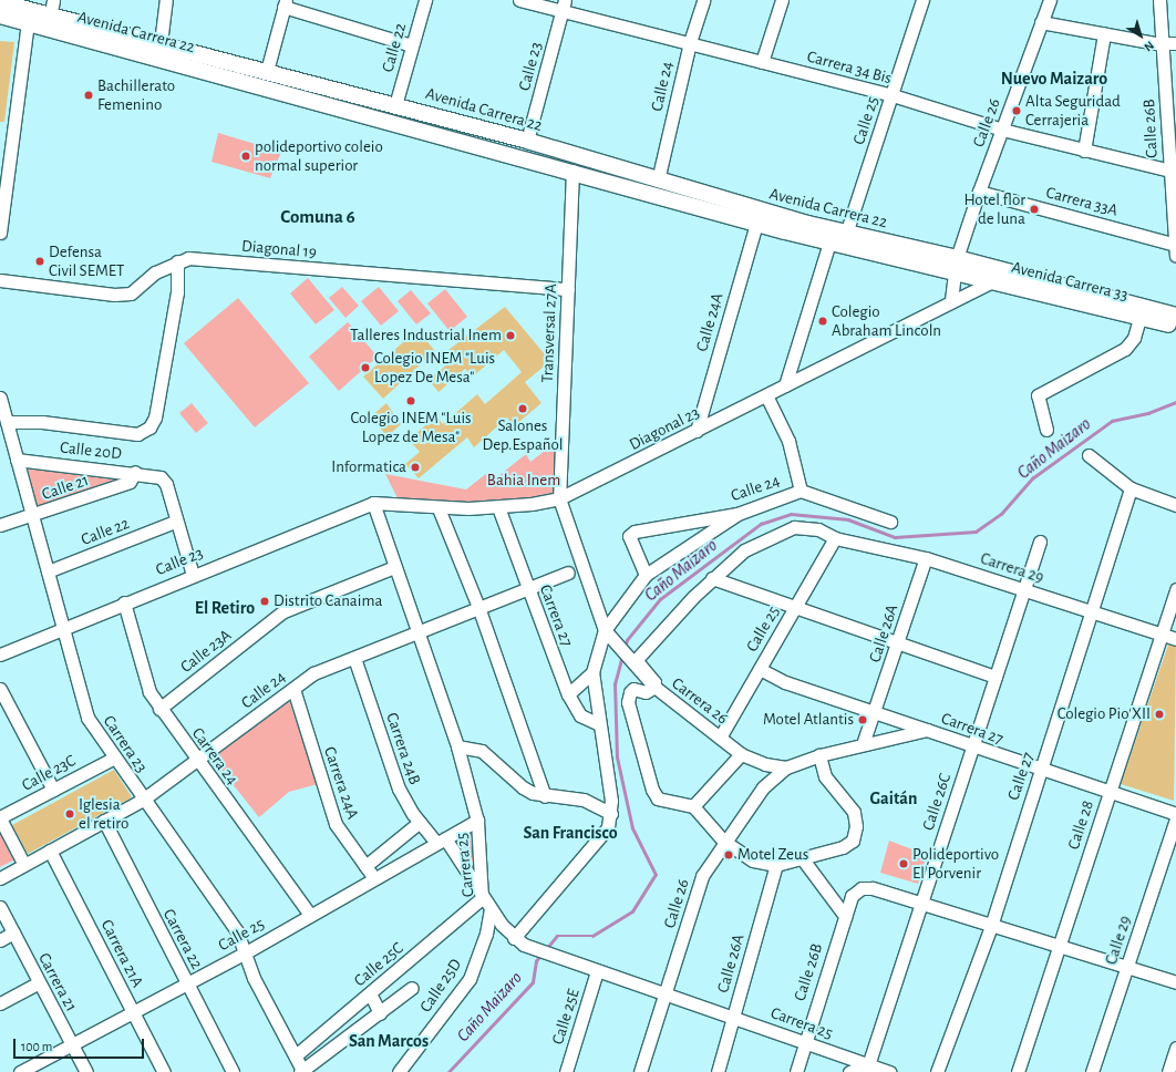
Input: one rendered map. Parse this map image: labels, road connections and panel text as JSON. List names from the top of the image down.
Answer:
{
  "streets": {
    "main road": ["Avenida Carrera 22", "Avenida Carrera 33"],
    "street": [
      "Calle 22",
      "Calle 23",
      "Carrera 34 Bis",
      "Calle 24",
      "Calle 25",
      "Calle 26",
      "Calle 26B",
      "Carrera 33A",
      "Diagonal 19",
      "Calle 24A",
      "Transversal 27A",
      "Diagonal 23",
      "Calle 20D",
      "Calle 21",
      "Carrera 29",
      "Carrera 27",
      "Calle 26A",
      "Calle 23A",
      "Carrera 26",
      "Carrera 23",
      "Carrera 24B",
      "Carrera 24",
      "Calle 23C",
      "Calle 27",
      "Carrera 24A",
      "Calle 26C",
      "Calle 28",
      "Carrera 25",
      "Carrera 22",
      "Calle 29",
      "Carrera 21A",
      "Calle 25C",
      "Carrera 21",
      "Calle 25D",
      "Calle 25E"
    ]
  },
  "crossings": [
    ["Avenida Carrera 22", "Calle 22"],
    ["Avenida Carrera 22", "Calle 23"],
    ["Avenida Carrera 22", "Calle 24"],
    ["Avenida Carrera 22", "Calle 25"],
    ["Avenida Carrera 22", "Calle 26"],
    ["Avenida Carrera 22", "Avenida Carrera 33"],
    ["Avenida Carrera 22", "Calle 24A"],
    ["Avenida Carrera 22", "Transversal 27A"],
    ["Calle 22", "Calle 20D"],
    ["Calle 22", "Carrera 23"],
    ["Calle 23", "Carrera 34 Bis"],
    ["Calle 23", "Diagonal 23"],
    ["Calle 23", "Carrera 23"],
    ["Calle 23", "Carrera 24"],
    ["Calle 23", "Carrera 25"],
    ["Carrera 34 Bis", "Calle 24"],
    ["Carrera 34 Bis", "Calle 25"],
    ["Carrera 34 Bis", "Calle 26"],
    ["Carrera 34 Bis", "Calle 26B"],
    ["Calle 24", "Carrera 27"],
    ["Calle 24", "Carrera 23"],
    ["Calle 24", "Carrera 24B"],
    ["Calle 24", "Carrera 24"],
    ["Calle 24", "Carrera 24A"],
    ["Calle 24", "Carrera 25"],
    ["Calle 24", "Carrera 22"],
    ["Calle 24", "Carrera 21A"],
    ["Calle 25", "Carrera 29"],
    ["Calle 25", "Carrera 27"],
    ["Calle 25", "Carrera 26"],
    ["Calle 25", "Carrera 23"],
    ["Calle 25", "Carrera 24B"],
    ["Calle 25", "Carrera 24"],
    ["Calle 25", "Carrera 24A"],
    ["Calle 25", "Carrera 25"],
    ["Calle 25", "Carrera 22"],
    ["Calle 25", "Carrera 21A"],
    ["Calle 25", "Carrera 21"],
    ["Calle 26", "Carrera 33A"],
    ["Calle 26", "Avenida Carrera 33"],
    ["Calle 26", "Carrera 26"],
    ["Calle 26", "Carrera 25"],
    ["Calle 26B", "Carrera 33A"],
    ["Calle 26B", "Calle 26C"],
    ["Calle 26B", "Carrera 25"],
    ["Diagonal 19", "Transversal 27A"],
    ["Avenida Carrera 33", "Diagonal 23"],
    ["Calle 24A", "Diagonal 23"],
    ["Transversal 27A", "Diagonal 23"],
    ["Transversal 27A", "Carrera 26"],
    ["Diagonal 23", "Carrera 27"],
    ["Diagonal 23", "Carrera 26"],
    ["Diagonal 23", "Carrera 25"],
    ["Calle 20D", "Calle 21"],
    ["Calle 20D", "Carrera 23"],
    ["Calle 21", "Carrera 23"],
    ["Carrera 29", "Calle 26A"],
    ["Carrera 29", "Calle 27"],
    ["Carrera 29", "Calle 26C"],
    ["Carrera 29", "Calle 28"],
    ["Carrera 27", "Calle 26A"],
    ["Carrera 27", "Carrera 26"],
    ["Carrera 27", "Calle 27"],
    ["Carrera 27", "Calle 26C"],
    ["Carrera 27", "Calle 28"],
    ["Calle 26A", "Carrera 26"],
    ["Calle 26A", "Carrera 25"],
    ["Calle 23A", "Carrera 24"],
    ["Calle 23A", "Carrera 25"],
    ["Carrera 23", "Calle 23C"],
    ["Carrera 23", "Calle 25C"],
    ["Carrera 24B", "Carrera 25"],
    ["Carrera 24B", "Calle 25C"],
    ["Calle 26C", "Carrera 25"],
    ["Carrera 25", "Calle 25C"],
    ["Carrera 25", "Calle 25D"],
    ["Carrera 25", "Calle 25E"]
  ],
  "districts": [
    "Nuevo Maizaro",
    "Comuna 6",
    "El Retiro",
    "Gaitán",
    "San Francisco",
    "San Marcos"
  ],
  "water": ["Caño Maizaro"],
  "parks": ["Bahia Inem"],
  "places": [
    "Bachillerato Femenino",
    "Alta Seguridad Cerrajeria",
    "polideportivo coleio normal superior",
    "Hotel flor de luna",
    "Defensa Civil SEMET",
    "Colegio Abraham Lincoln",
    "Talleres Industrial Inem",
    "Colegio INEM \"Luis Lopez De Mesa\"",
    "Colegio INEM \"Luis Lopez de Mesa\"",
    "Salones Dep.Español",
    "Informatica",
    "Distrito Canaima",
    "Colegio Pio XII",
    "Motel Atlantis",
    "Iglesia el retiro",
    "Motel Zeus",
    "Polideportivo El Porvenir"
  ],
  "scale_bar": "100 m",
  "north": "bottom right"
}
